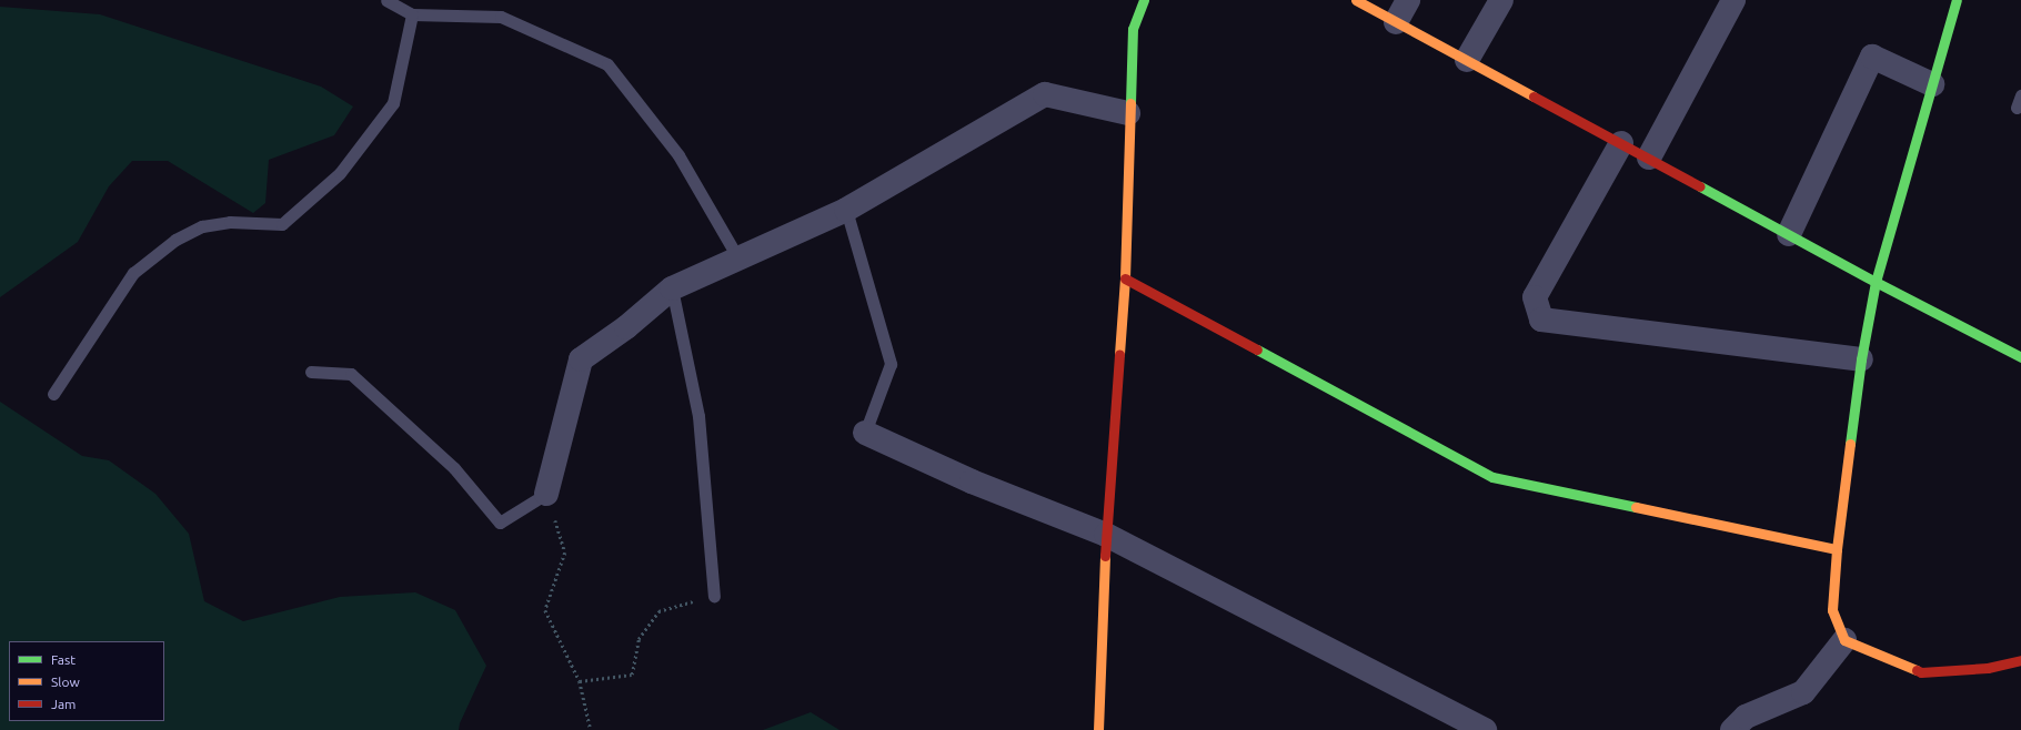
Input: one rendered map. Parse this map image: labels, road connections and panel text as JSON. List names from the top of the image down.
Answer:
{
  "legend": ["Fast", "Slow", "Jam"]
}
